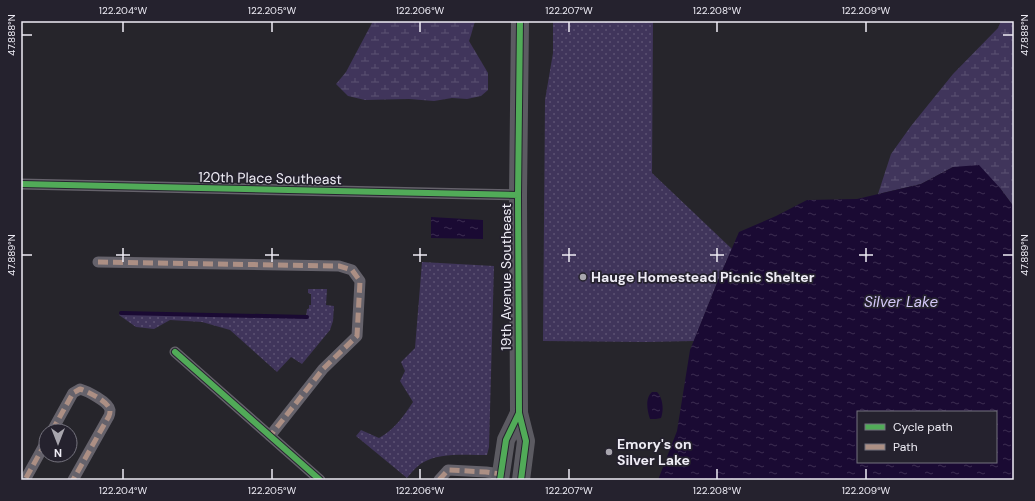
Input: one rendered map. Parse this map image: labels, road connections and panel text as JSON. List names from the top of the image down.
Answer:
{
  "streets": {
    "main road": ["19th Avenue Southeast"],
    "street": ["120th Place Southeast"]
  },
  "crossings": [
    ["120th Place Southeast", "19th Avenue Southeast"]
  ],
  "water": ["Silver Lake"],
  "places": ["Hauge Homestead Picnic Shelter", "Emory's on Silver Lake"],
  "legend": ["Cycle path", "Path"],
  "north": "bottom",
  "coordinates": [
    "122.204°W",
    "122.205°W",
    "122.206°W",
    "122.207°W",
    "122.208°W",
    "122.209°W",
    "47.888°N",
    "47.889°N"
  ]
}
